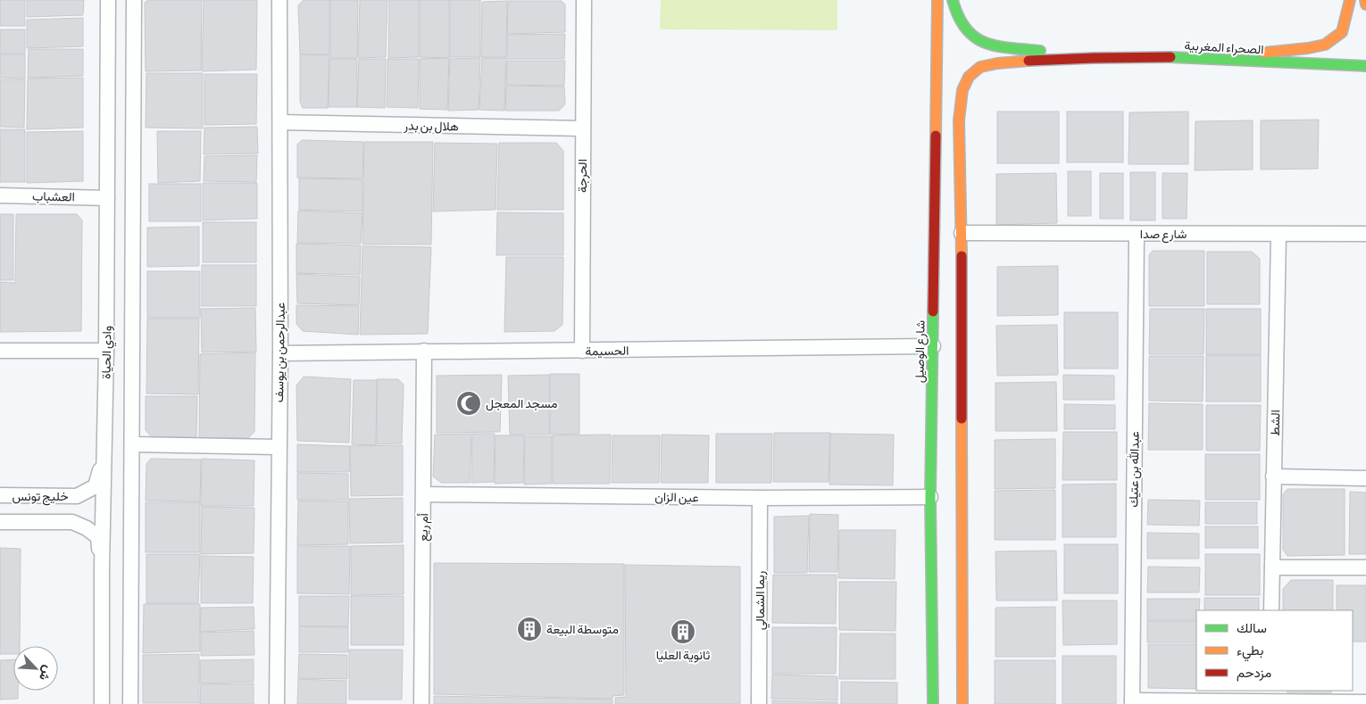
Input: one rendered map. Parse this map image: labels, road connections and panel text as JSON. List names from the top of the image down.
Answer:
{
  "streets": {
    "street": [
      "الصحراء المغربية",
      "هلال بن بدر",
      "الحرجة",
      "العشباب",
      "شارع صدا",
      "الحسيمة",
      "شارع الوصيل",
      "وادي الحياة",
      "عبدالرحمن بن يوسف",
      "الشط",
      "عبدالله بن عتيك",
      "خليج تونس",
      "عين الزان",
      "أم ريع",
      "ريما الشمالي"
    ]
  },
  "crossings": [
    ["هلال بن بدر", "الحرجة"],
    ["هلال بن بدر", "عبدالرحمن بن يوسف"],
    ["الحرجة", "الحسيمة"],
    ["العشباب", "وادي الحياة"],
    ["شارع صدا", "الشط"],
    ["شارع صدا", "عبدالله بن عتيك"],
    ["الحسيمة", "شارع الوصيل"],
    ["الحسيمة", "عبدالرحمن بن يوسف"],
    ["الحسيمة", "أم ريع"],
    ["شارع الوصيل", "عين الزان"],
    ["وادي الحياة", "خليج تونس"],
    ["عين الزان", "أم ريع"],
    ["عين الزان", "ريما الشمالي"]
  ],
  "places": {
    "mosque": ["مسجد المعجل"],
    "building": ["متوسطة البيعة", "ثانوية العليا"]
  },
  "legend": ["سالك", "بطيء", "مزدحم"],
  "north": "bottom right"
}
